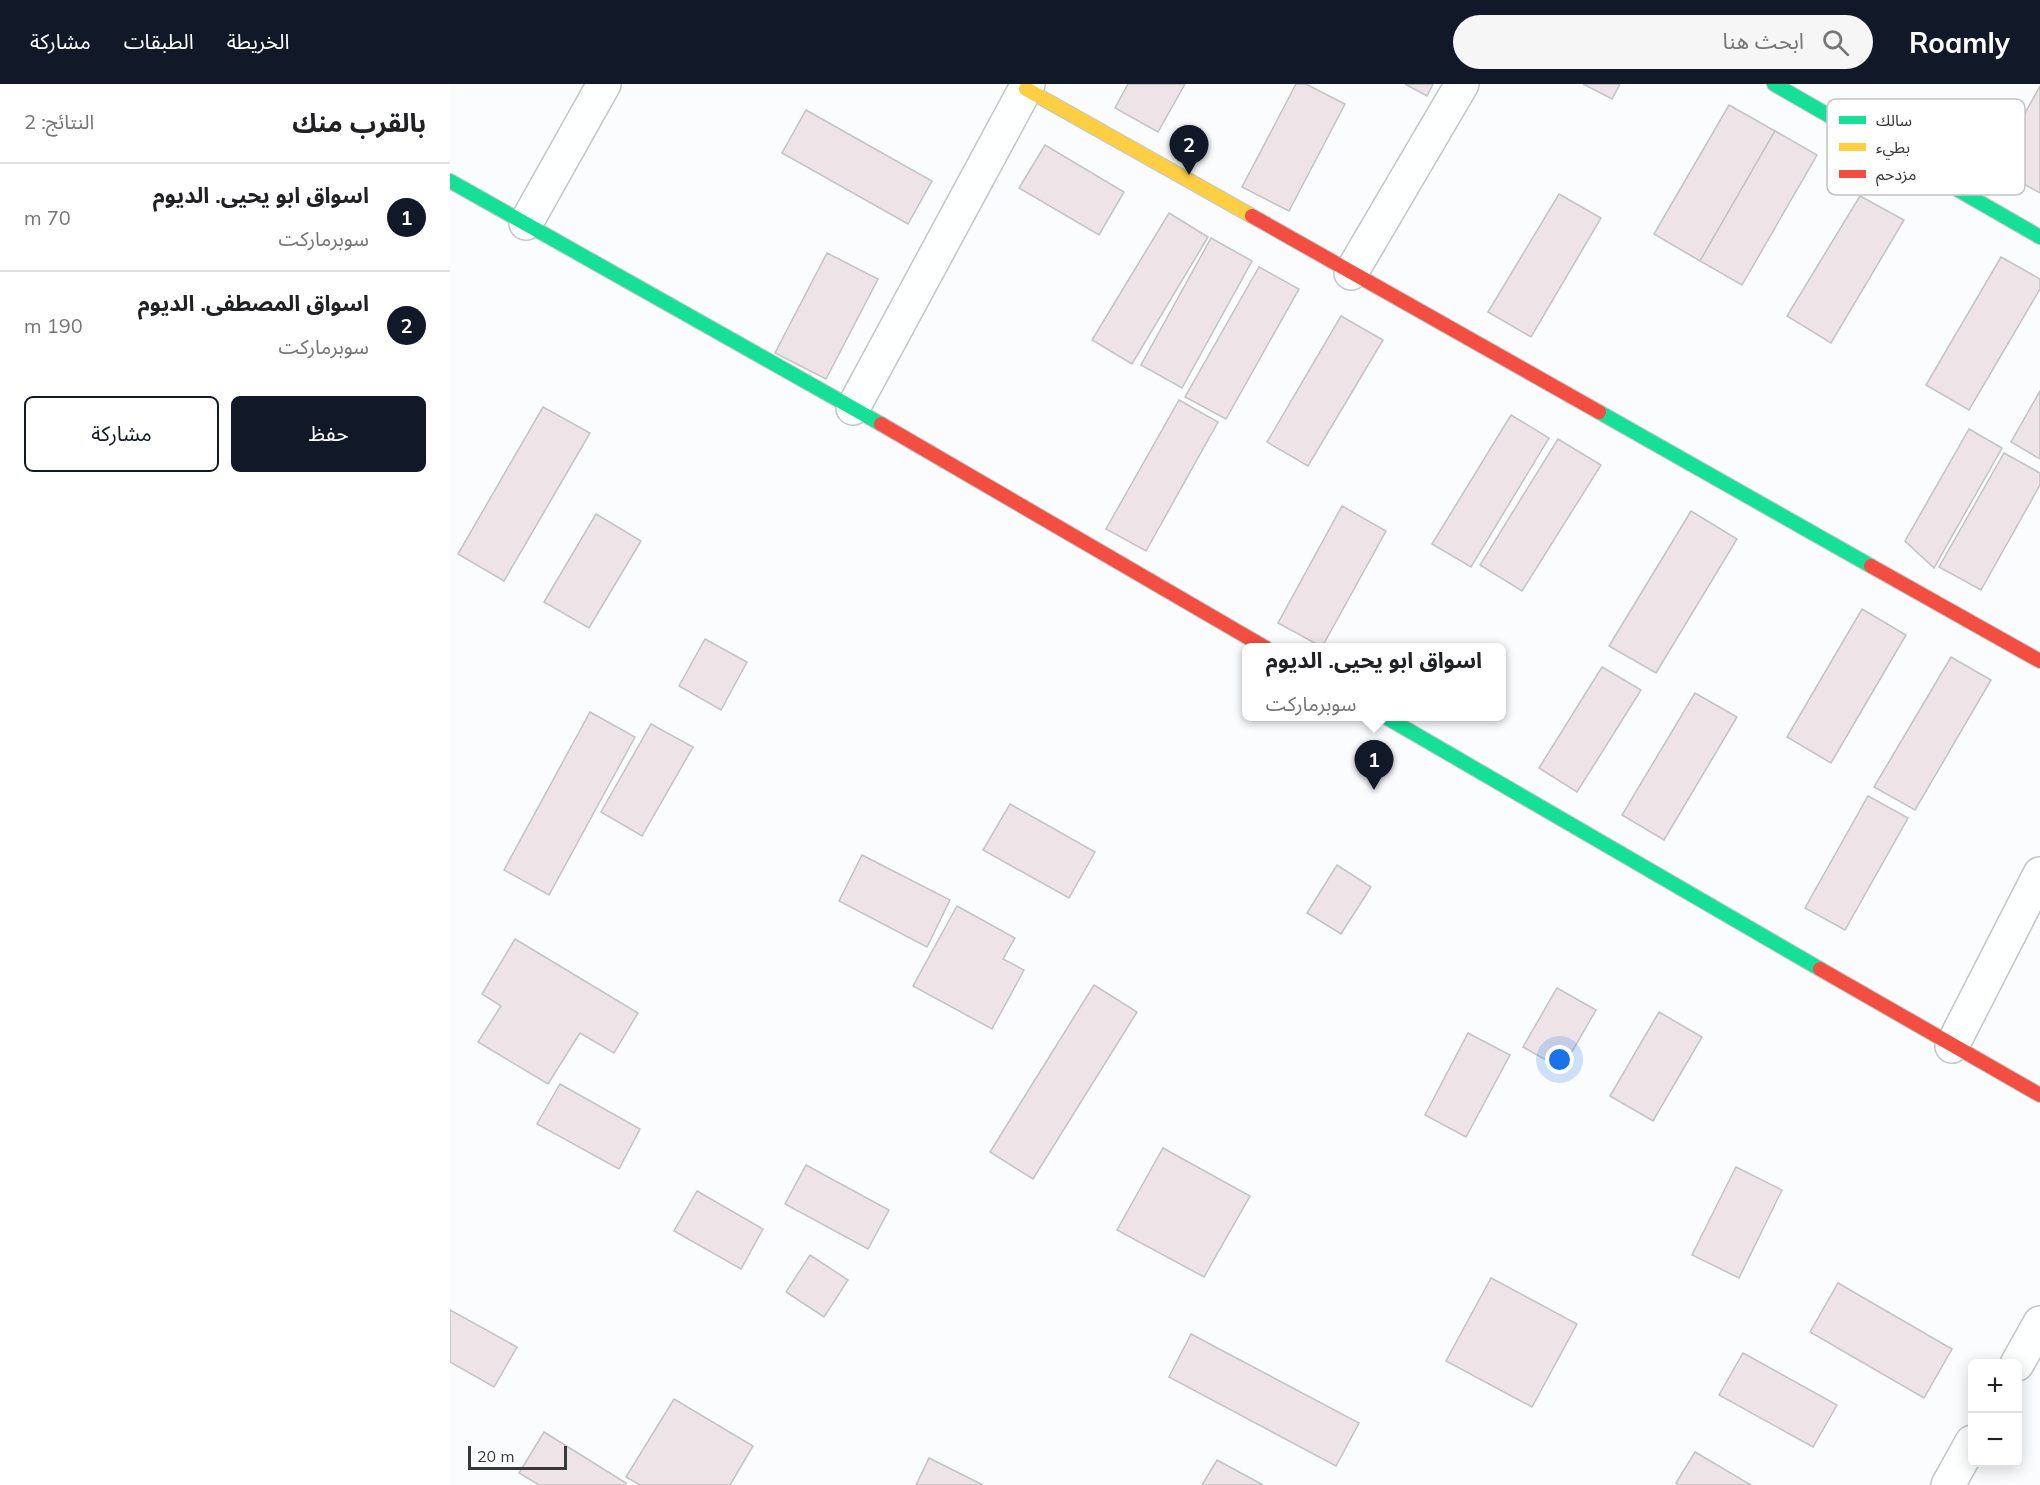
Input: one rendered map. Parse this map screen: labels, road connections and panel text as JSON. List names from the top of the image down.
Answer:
{
  "legend": ["سالك", "بطيء", "مزدحم"],
  "scale_bar": "20 m",
  "page": {
    "header": "Roamly",
    "search": "ابحث هنا",
    "nav": ["الخريطة", "الطبقات", "مشاركة"],
    "heading": ["بالقرب منك", "النتائج: 2"],
    "pins": ["2", "1"],
    "list": [
      {
        "mark": "1",
        "name": "اسواق ابو يحيى. الديوم",
        "note": "سوبرماركت",
        "value": "70 m"
      },
      {
        "mark": "2",
        "name": "اسواق المصطفى. الديوم",
        "note": "سوبرماركت",
        "value": "190 m"
      }
    ],
    "buttons": ["حفظ", "مشاركة"],
    "popup": ["اسواق ابو يحيى. الديوم", "سوبرماركت"],
    "map_buttons": ["+", "−"],
    "scale": "20 m"
  }
}
